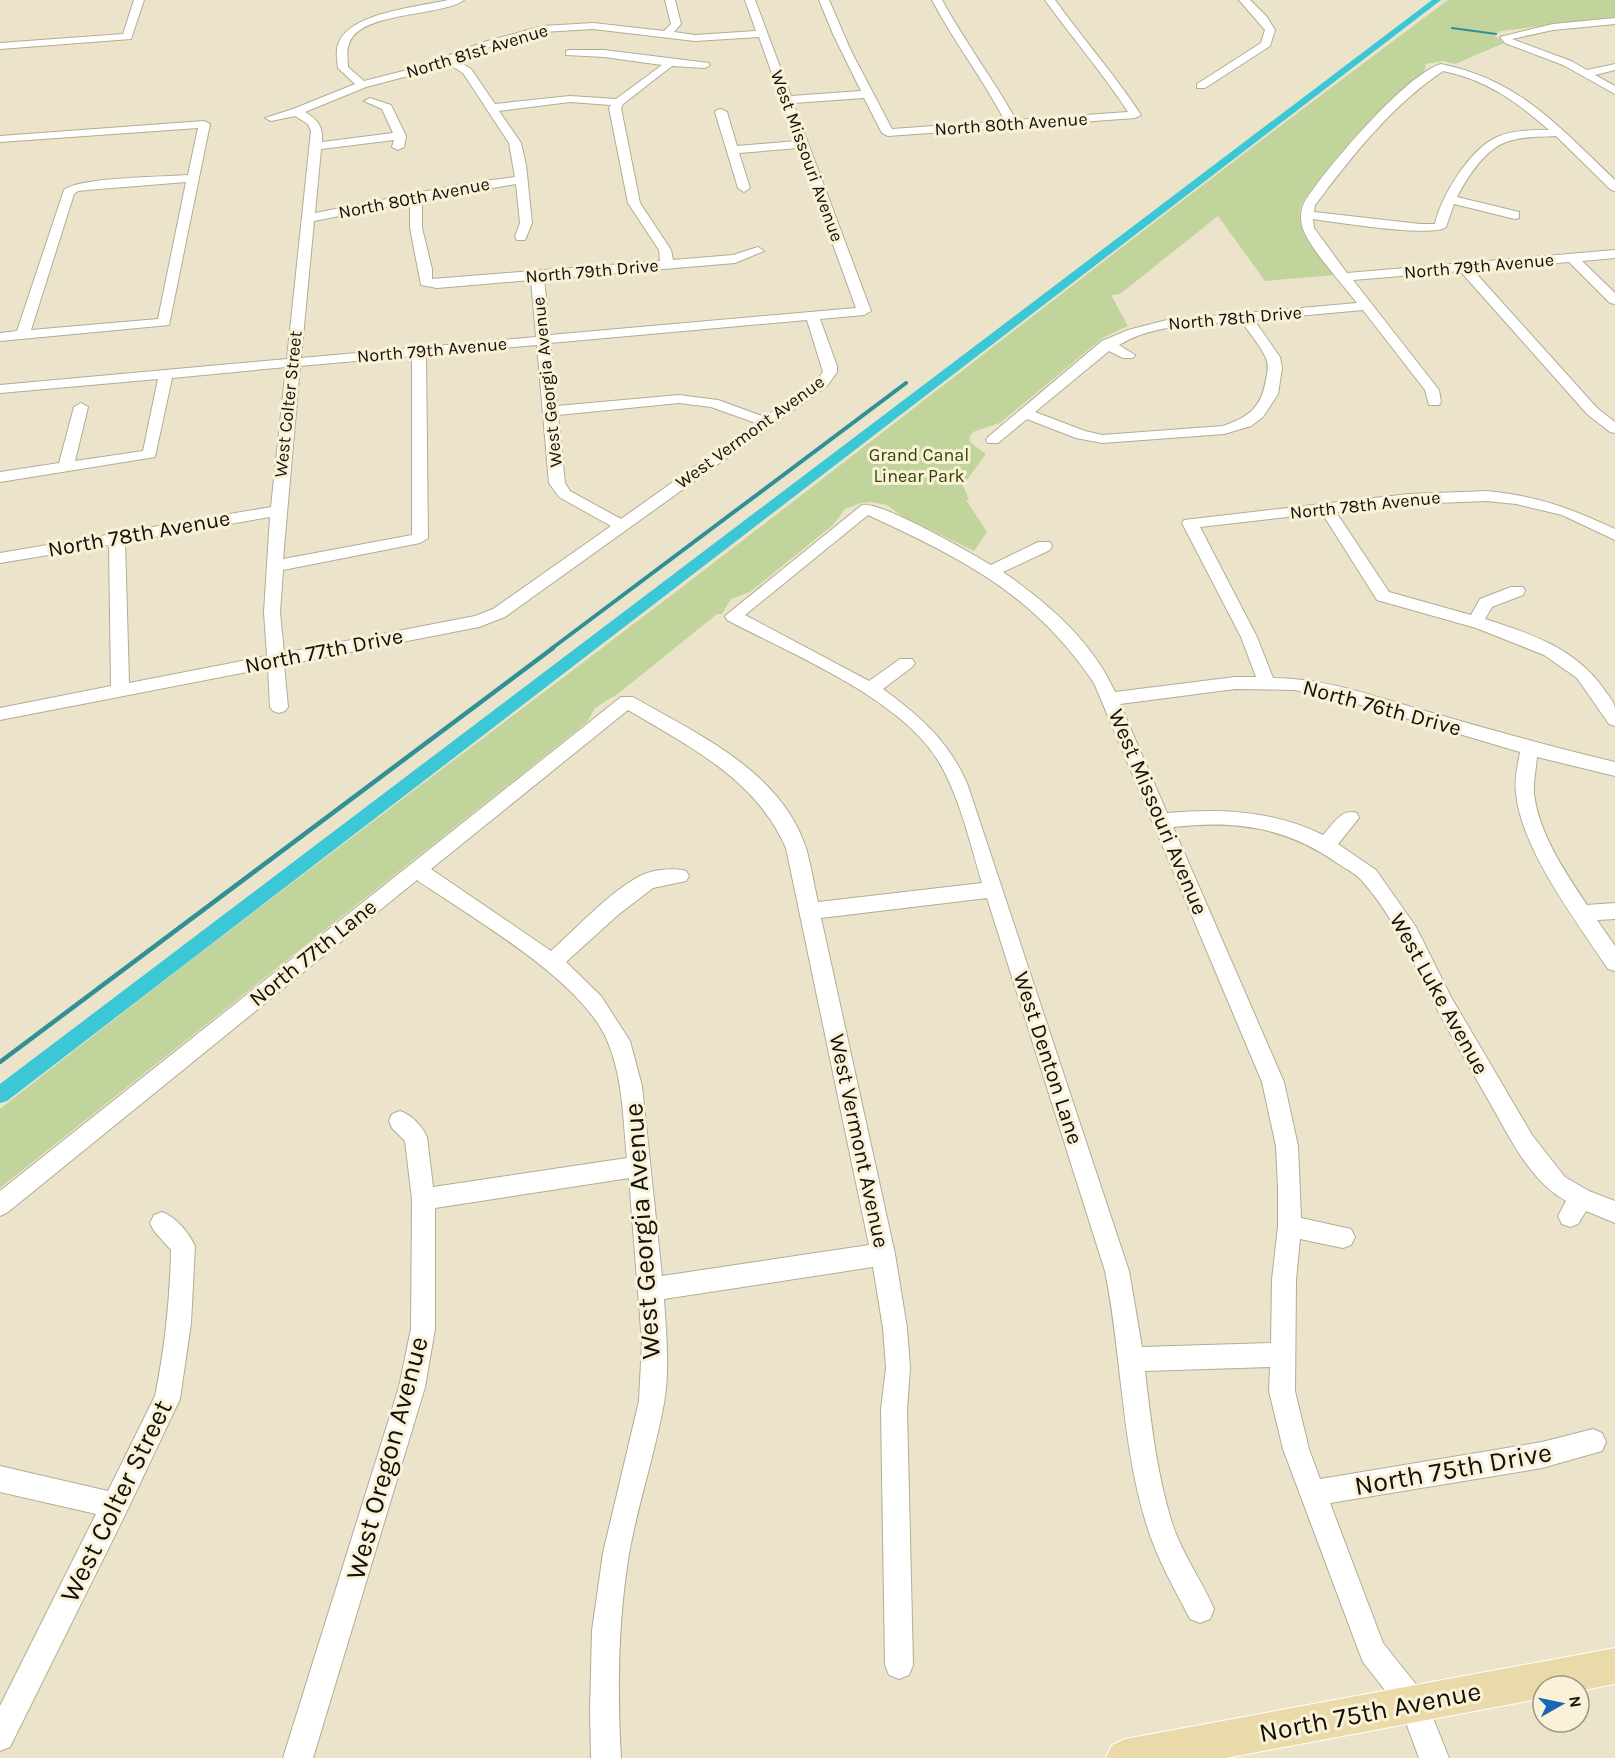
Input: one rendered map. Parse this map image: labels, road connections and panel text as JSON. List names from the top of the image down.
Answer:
{
  "streets": {
    "main road": ["North 75th Avenue"],
    "street": [
      "North 81st Avenue",
      "North 80th Avenue",
      "West Missouri Avenue",
      "North 79th Avenue",
      "North 79th Drive",
      "North 78th Drive",
      "West Georgia Avenue",
      "West Colter Street",
      "West Vermont Avenue",
      "North 78th Avenue",
      "North 77th Drive",
      "North 76th Drive",
      "North 77th Lane",
      "West Luke Avenue",
      "West Denton Lane",
      "West Oregon Avenue",
      "North 75th Drive"
    ]
  },
  "crossings": [
    ["North 81st Avenue", "West Missouri Avenue"],
    ["North 81st Avenue", "West Colter Street"],
    ["North 80th Avenue", "North 79th Drive"],
    ["North 80th Avenue", "West Colter Street"],
    ["West Missouri Avenue", "North 79th Avenue"],
    ["West Missouri Avenue", "North 76th Drive"],
    ["West Missouri Avenue", "West Luke Avenue"],
    ["West Missouri Avenue", "West Denton Lane"],
    ["West Missouri Avenue", "North 75th Drive"],
    ["West Missouri Avenue", "North 75th Avenue"],
    ["North 79th Avenue", "West Georgia Avenue"],
    ["North 79th Avenue", "West Colter Street"],
    ["North 79th Avenue", "West Vermont Avenue"],
    ["North 79th Drive", "West Georgia Avenue"],
    ["West Georgia Avenue", "West Vermont Avenue"],
    ["West Georgia Avenue", "North 77th Drive"],
    ["West Georgia Avenue", "North 77th Lane"],
    ["West Colter Street", "North 78th Avenue"],
    ["West Colter Street", "North 77th Drive"],
    ["West Vermont Avenue", "North 77th Drive"],
    ["West Vermont Avenue", "North 77th Lane"],
    ["North 78th Avenue", "North 76th Drive"]
  ],
  "parks": ["Grand Canal Linear Park"],
  "north": "right"
}
